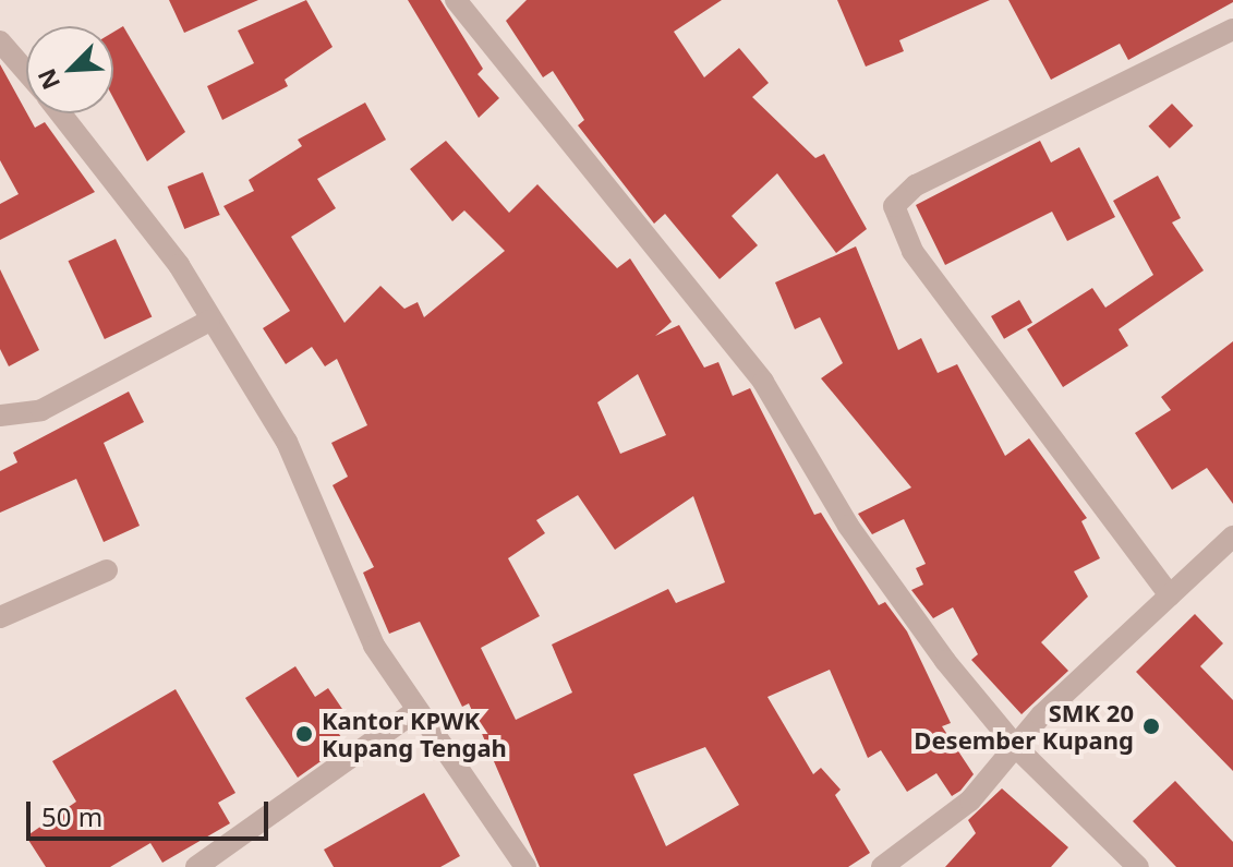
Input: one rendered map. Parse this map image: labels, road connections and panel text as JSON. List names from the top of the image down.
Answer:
{
  "places": ["SMK 20 Desember Kupang", "Kantor KPWK Kupang Tengah"],
  "scale_bar": "50 m",
  "north": "bottom left"
}
